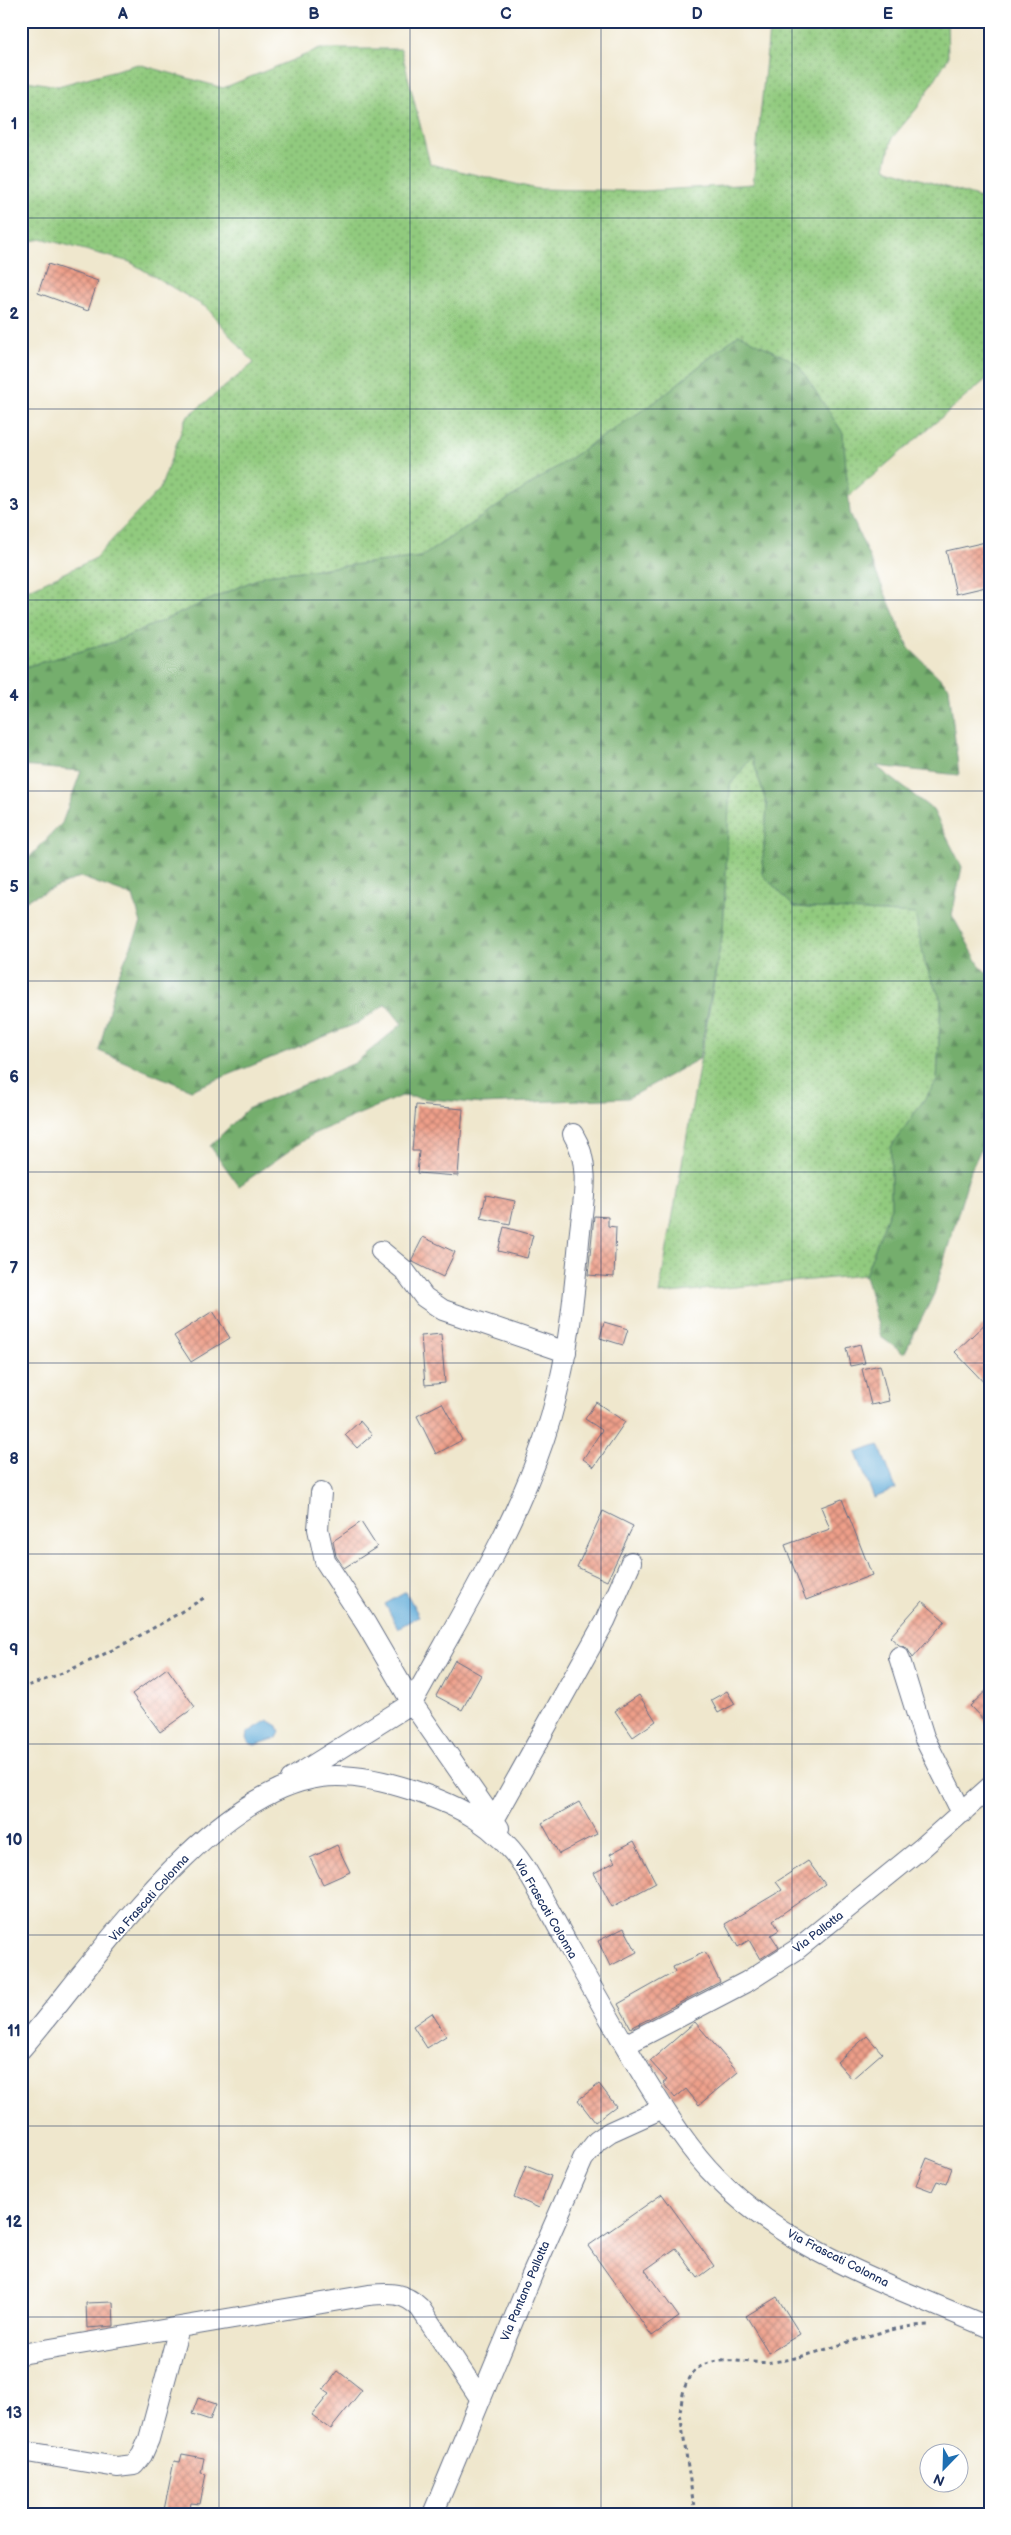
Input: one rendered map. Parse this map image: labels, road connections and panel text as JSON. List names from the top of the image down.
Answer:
{
  "streets": {
    "street": ["Via Frascati Colonna", "Via Pallotta", "Via Pantano Pallotta"]
  },
  "crossings": [
    ["Via Frascati Colonna", "Via Pallotta"],
    ["Via Frascati Colonna", "Via Pantano Pallotta"]
  ],
  "north": "bottom left",
  "grid": {
    "columns": [
      "A",
      "B",
      "C",
      "D",
      "E"
    ],
    "rows": [
      "1",
      "2",
      "3",
      "4",
      "5",
      "6",
      "7",
      "8",
      "9",
      "10",
      "11",
      "12",
      "13"
    ]
  }
}
